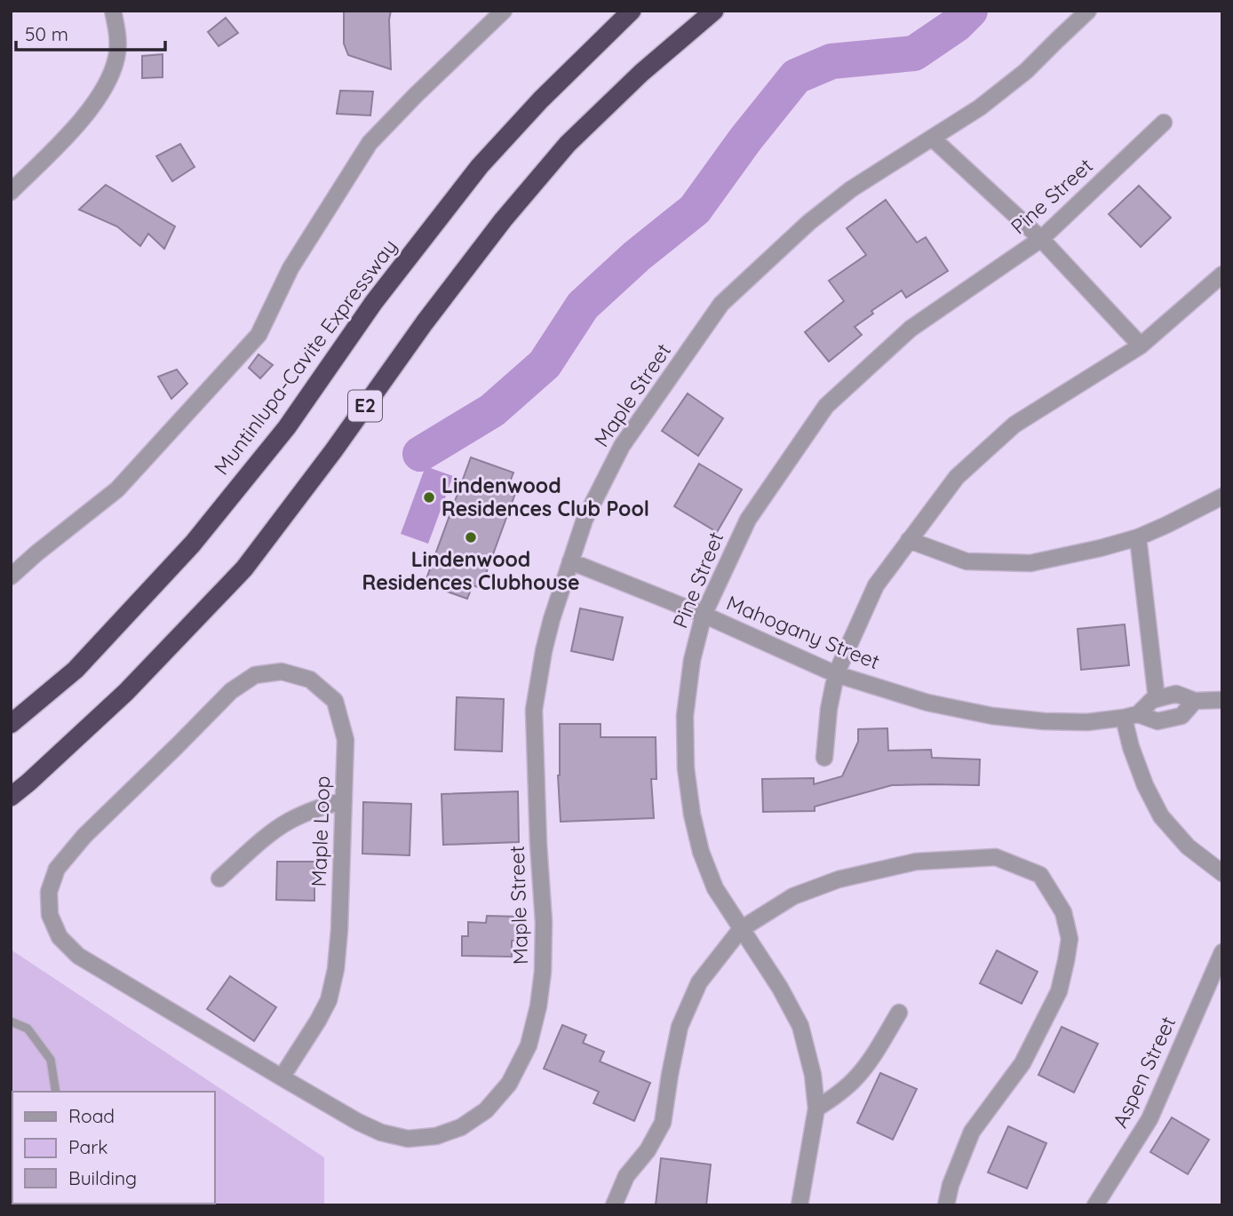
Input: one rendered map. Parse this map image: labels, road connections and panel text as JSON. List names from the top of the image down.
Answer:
{
  "streets": {
    "highway": ["Muntinlupa-Cavite Expressway", "E2"],
    "street": [
      "Pine Street",
      "Maple Street",
      "Mahogany Street",
      "Maple Loop",
      "Aspen Street"
    ]
  },
  "crossings": [
    ["Pine Street", "Mahogany Street"],
    ["Maple Street", "Mahogany Street"],
    ["Maple Street", "Maple Loop"]
  ],
  "places": ["Lindenwood Residences Club Pool", "Lindenwood Residences Clubhouse"],
  "legend": ["Road", "Park", "Building"],
  "scale_bar": "50 m"
}
